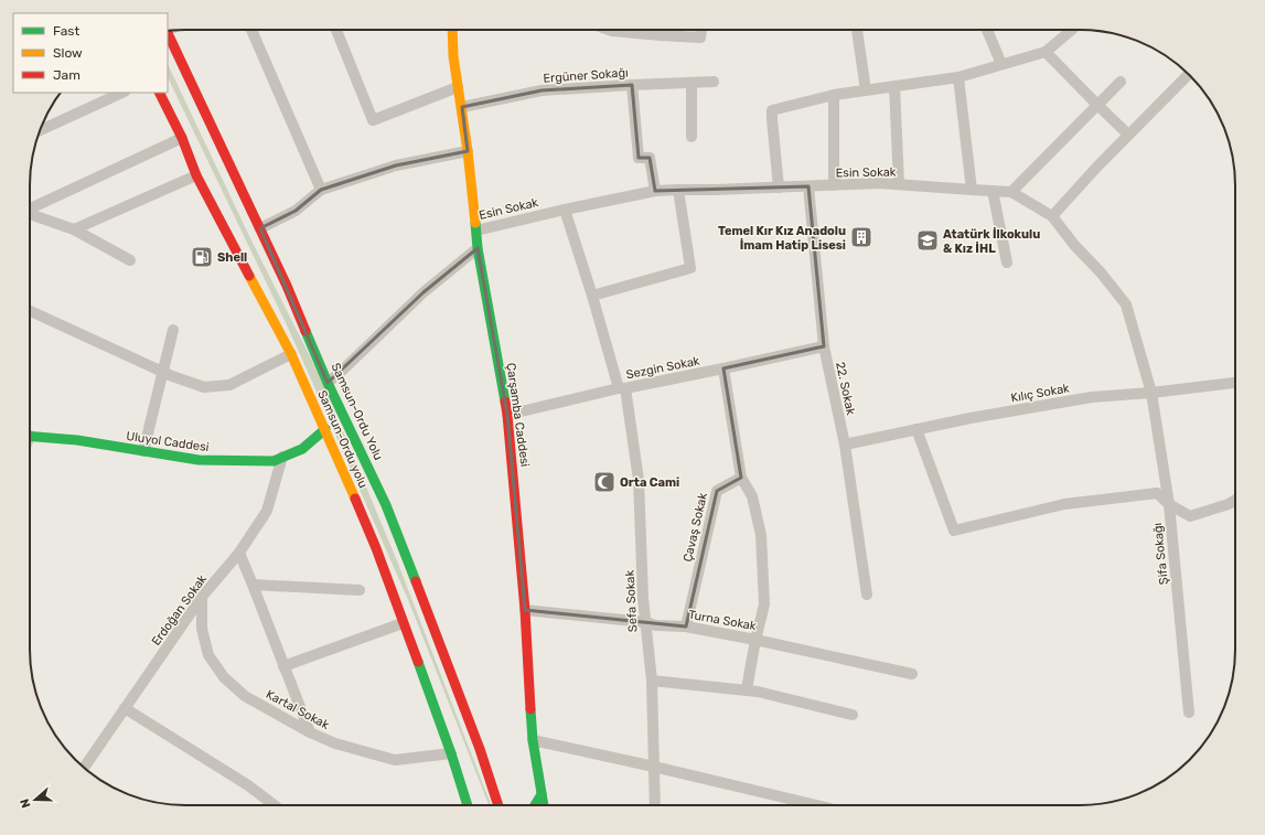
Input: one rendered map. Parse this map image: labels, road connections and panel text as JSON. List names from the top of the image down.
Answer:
{
  "streets": {
    "main road": [
      "Samsun-Ordu Yolu",
      "Çarşamba Caddesi",
      "Samsun-Ordu yolu",
      "Uluyol Caddesi"
    ],
    "street": [
      "Ergüner Sokağı",
      "Esin Sokak",
      "Sezgin Sokak",
      "22. Sokak",
      "Kılıç Sokak",
      "Çavaş Sokak",
      "Şifa Sokağı",
      "Sefa Sokak",
      "Erdoğan Sokak",
      "Turna Sokak",
      "Kartal Sokak"
    ]
  },
  "crossings": [
    ["Ergüner Sokağı", "Çarşamba Caddesi"],
    ["Esin Sokak", "22. Sokak"],
    ["Esin Sokak", "Çarşamba Caddesi"],
    ["Esin Sokak", "Şifa Sokağı"],
    ["Esin Sokak", "Sefa Sokak"],
    ["Sezgin Sokak", "22. Sokak"],
    ["Sezgin Sokak", "Çarşamba Caddesi"],
    ["Sezgin Sokak", "Sefa Sokak"],
    ["22. Sokak", "Kılıç Sokak"],
    ["Kılıç Sokak", "Şifa Sokağı"],
    ["Çarşamba Caddesi", "Turna Sokak"],
    ["Samsun-Ordu yolu", "Uluyol Caddesi"],
    ["Samsun-Ordu yolu", "Kartal Sokak"],
    ["Uluyol Caddesi", "Erdoğan Sokak"],
    ["Çavaş Sokak", "Turna Sokak"],
    ["Sefa Sokak", "Turna Sokak"],
    ["Erdoğan Sokak", "Kartal Sokak"]
  ],
  "places": {
    "building": ["Temel Kır Kız Anadolu İmam Hatip Lisesi"],
    "school or university": ["Atatürk İlkokulu & Kız İHL"],
    "fuel station": ["Shell"],
    "mosque": ["Orta Cami"]
  },
  "legend": ["Fast", "Slow", "Jam"],
  "north": "left"
}
